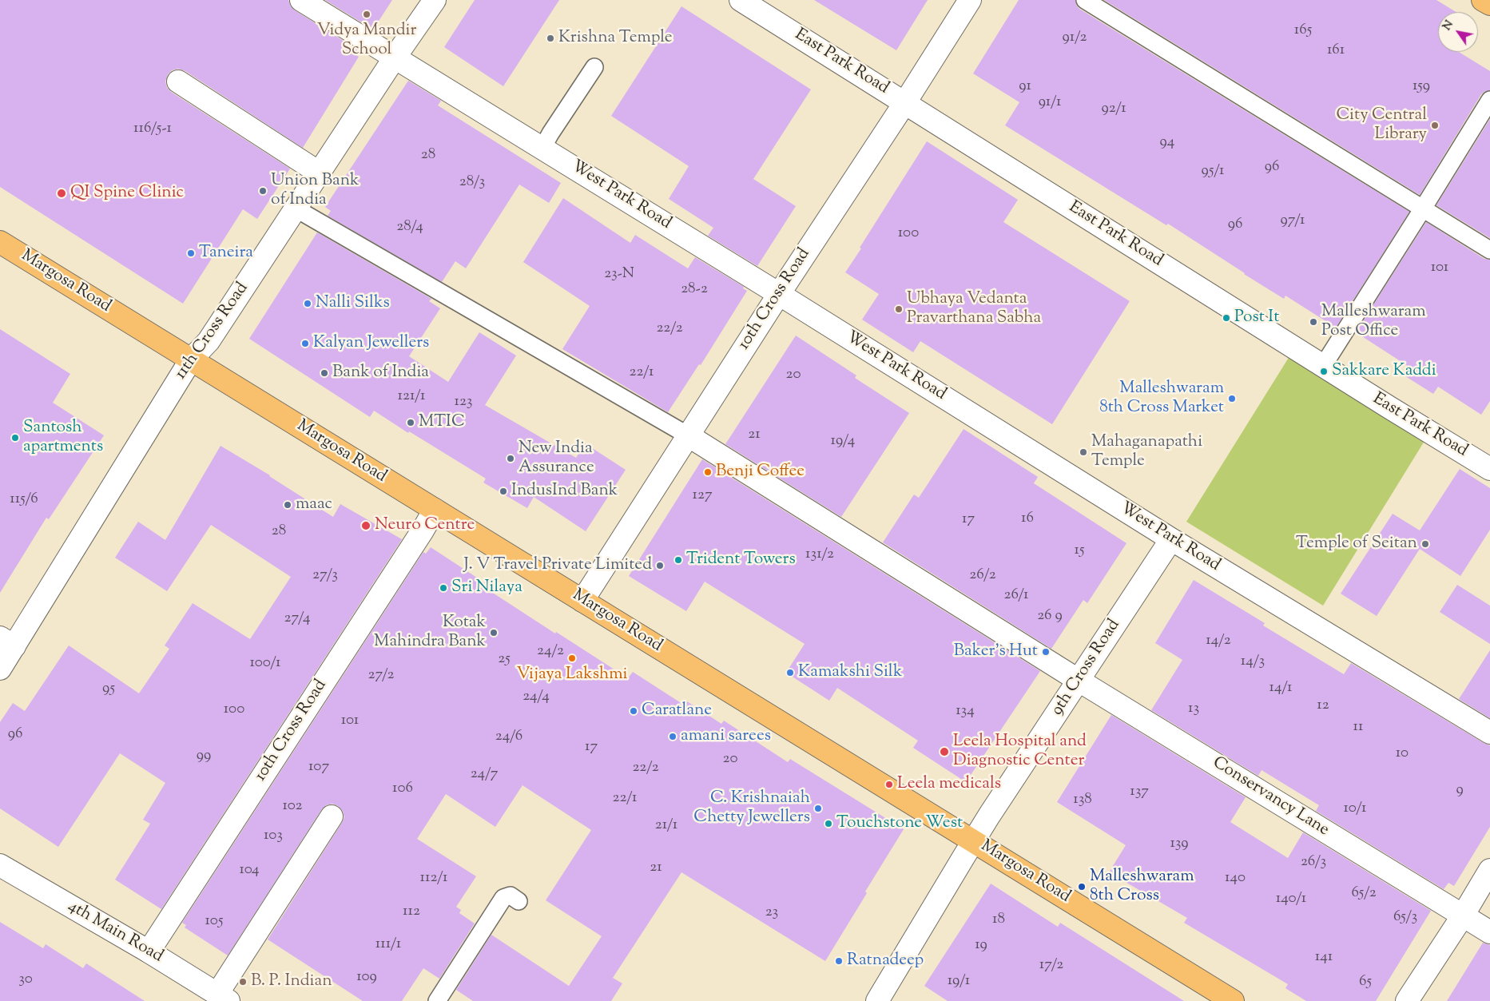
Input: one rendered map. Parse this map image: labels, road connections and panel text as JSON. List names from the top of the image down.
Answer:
{
  "streets": {
    "main road": ["Margosa Road"],
    "street": [
      "East Park Road",
      "West Park Road",
      "10th Cross Road",
      "11th Cross Road",
      "9th Cross Road",
      "Conservancy Lane",
      "4th Main Road"
    ]
  },
  "crossings": [
    ["East Park Road", "10th Cross Road"],
    ["West Park Road", "10th Cross Road"],
    ["West Park Road", "11th Cross Road"],
    ["West Park Road", "9th Cross Road"],
    ["Margosa Road", "10th Cross Road"],
    ["Margosa Road", "11th Cross Road"],
    ["Margosa Road", "9th Cross Road"],
    ["10th Cross Road", "Conservancy Lane"],
    ["10th Cross Road", "4th Main Road"],
    ["9th Cross Road", "Conservancy Lane"]
  ],
  "places": [
    "Vidya Mandir School",
    "Krishna Temple",
    "City Central Library",
    "Union Bank of India",
    "QI Spine Clinic",
    "Taneira",
    "Nalli Silks",
    "Ubhaya Vedanta Pravarthana Sabha",
    "Post It",
    "Malleshwaram Post Office",
    "Kalyan Jewellers",
    "Sakkare Kaddi",
    "Bank of India",
    "Malleshwaram 8th Cross Market",
    "MTIC",
    "Santosh apartments",
    "Mahaganapathi Temple",
    "New India Assurance",
    "Benji Coffee",
    "IndusInd Bank",
    "maac",
    "Neuro Centre",
    "Temple of Seitan",
    "Trident Towers",
    "J. V Travel Private Limited",
    "Sri Nilaya",
    "Kotak Mahindra Bank",
    "Baker's Hut",
    "Vijaya Lakshmi",
    "Kamakshi Silk",
    "Caratlane",
    "amani sarees",
    "Leela Hospital and Diagnostic Center",
    "Leela medicals",
    "C. Krishnaiah Chetty Jewellers",
    "Touchstone West",
    "Malleshwaram 8th Cross",
    "Ratnadeep",
    "B. P. Indian"
  ],
  "house_numbers": [
    "165",
    "91/2",
    "161",
    "91",
    "159",
    "91/1",
    "92/1",
    "116/5-1",
    "94",
    "28",
    "96",
    "95/1",
    "28/3",
    "97/1",
    "96",
    "28/4",
    "100",
    "101",
    "23-N",
    "28-2",
    "22/2",
    "22/1",
    "20",
    "121/1",
    "123",
    "21",
    "19/4",
    "127",
    "115/6",
    "16",
    "17",
    "28",
    "15",
    "131/2",
    "27/3",
    "26/2",
    "26/1",
    "26 9",
    "27/4",
    "14/2",
    "24/2",
    "25",
    "14/3",
    "100/1",
    "27/2",
    "14/1",
    "95",
    "24/4",
    "12",
    "13",
    "100",
    "134",
    "101",
    "11",
    "96",
    "24/6",
    "17",
    "10",
    "99",
    "20",
    "107",
    "22/2",
    "24/7",
    "106",
    "9",
    "137",
    "22/1",
    "138",
    "102",
    "10/1",
    "21/1",
    "103",
    "139",
    "26/3",
    "21",
    "104",
    "112/1",
    "140",
    "65/2",
    "140/1",
    "112",
    "23",
    "65/3",
    "18",
    "105",
    "111/1",
    "19",
    "141",
    "17/2",
    "109",
    "30",
    "19/1",
    "65"
  ],
  "north": "top left"
}
